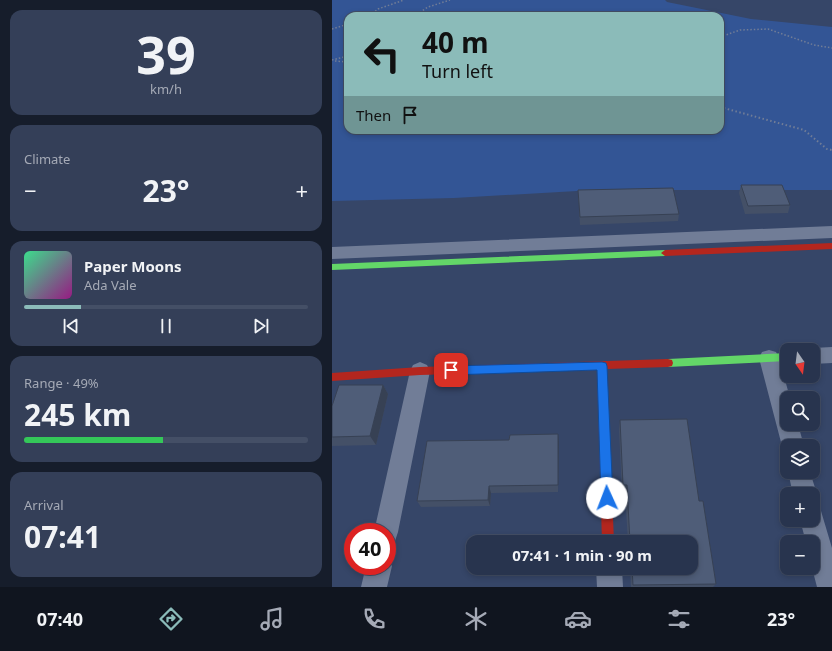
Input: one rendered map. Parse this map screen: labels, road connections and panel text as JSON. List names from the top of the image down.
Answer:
{
  "north": "bottom",
  "page": {
    "tile": [
      ["39", "km/h"],
      "Climate",
      ["Range · 49%", "245 km"],
      ["Arrival", "07:41"]
    ],
    "turn": ["40 m", "Turn left"],
    "then": "Then",
    "heat": ["−", "23°", "+"],
    "song": ["Paper Moons", "Ada Vale"],
    "map_buttons": ["+", "−"],
    "limit": "40",
    "trip": "07:41 · 1 min · 90 m",
    "tabs": ["07:40", "23°"]
  }
}
